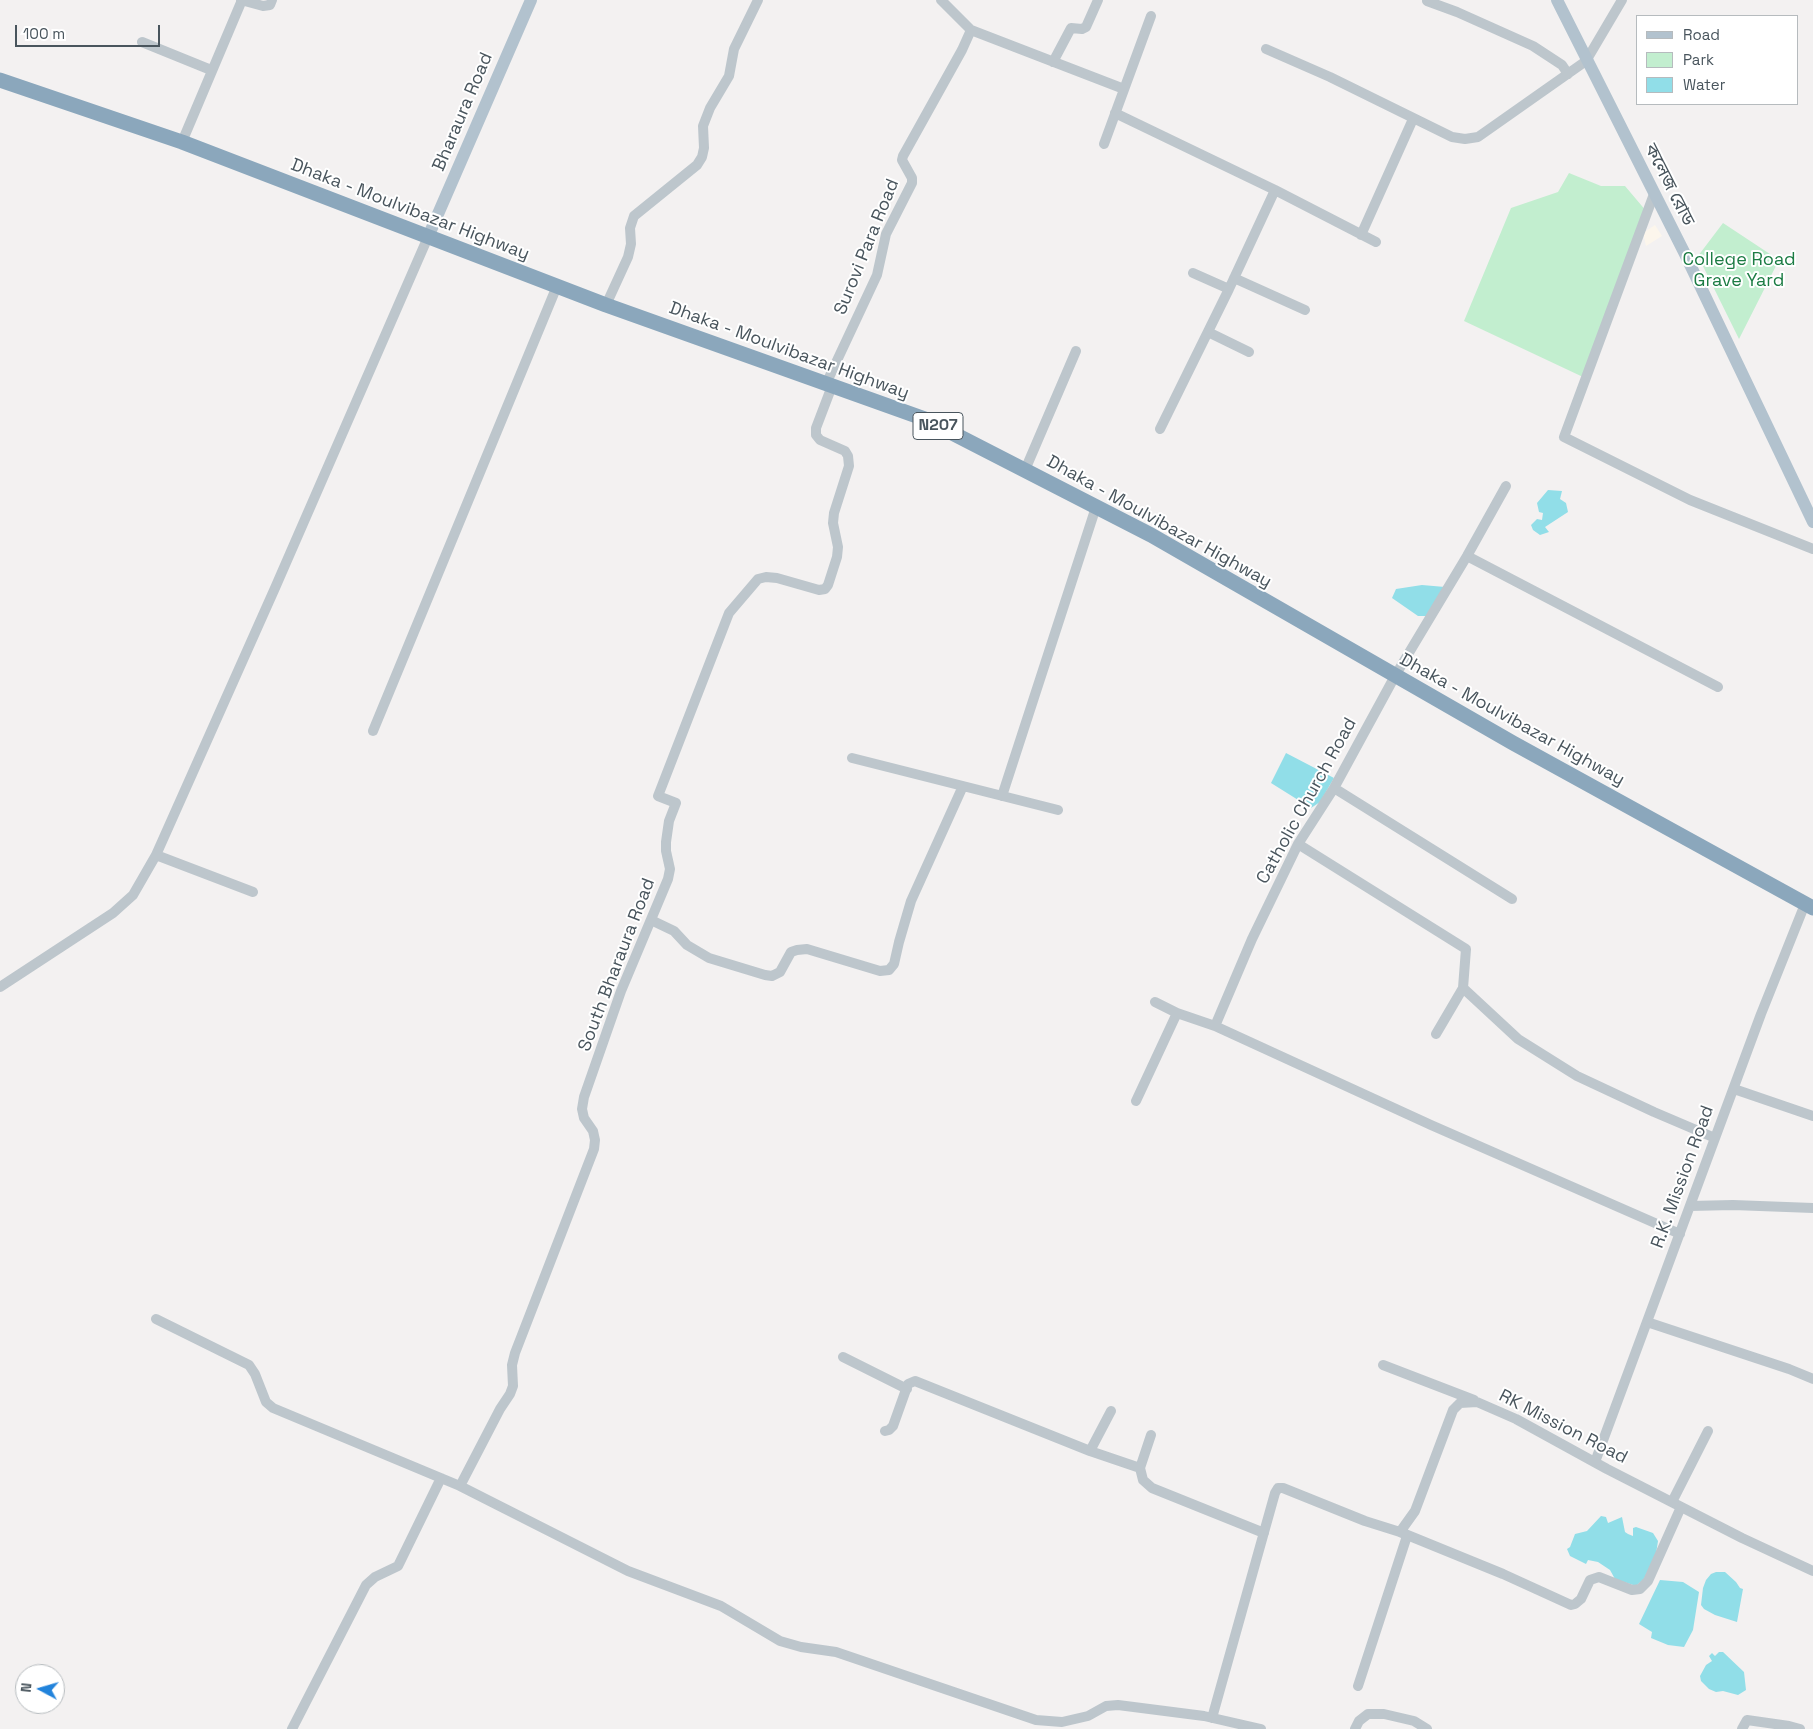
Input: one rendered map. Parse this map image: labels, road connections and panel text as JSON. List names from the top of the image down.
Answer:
{
  "streets": {
    "highway": ["Dhaka - Moulvibazar Highway", "N207"],
    "main road": ["Bharaura Road", "কলেজ রোড"],
    "street": [
      "Surovi Para Road",
      "Catholic Church Road",
      "South Bharaura Road",
      "R.K. Mission Road",
      "RK Mission Road"
    ]
  },
  "crossings": [
    ["Bharaura Road", "Dhaka - Moulvibazar Highway"],
    ["Dhaka - Moulvibazar Highway", "Surovi Para Road"],
    ["Dhaka - Moulvibazar Highway", "Catholic Church Road"],
    ["Dhaka - Moulvibazar Highway", "South Bharaura Road"],
    ["Dhaka - Moulvibazar Highway", "R.K. Mission Road"],
    ["Surovi Para Road", "South Bharaura Road"],
    ["R.K. Mission Road", "RK Mission Road"]
  ],
  "parks": ["College Road Grave Yard"],
  "legend": ["Road", "Park", "Water"],
  "scale_bar": "100 m",
  "north": "left"
}
